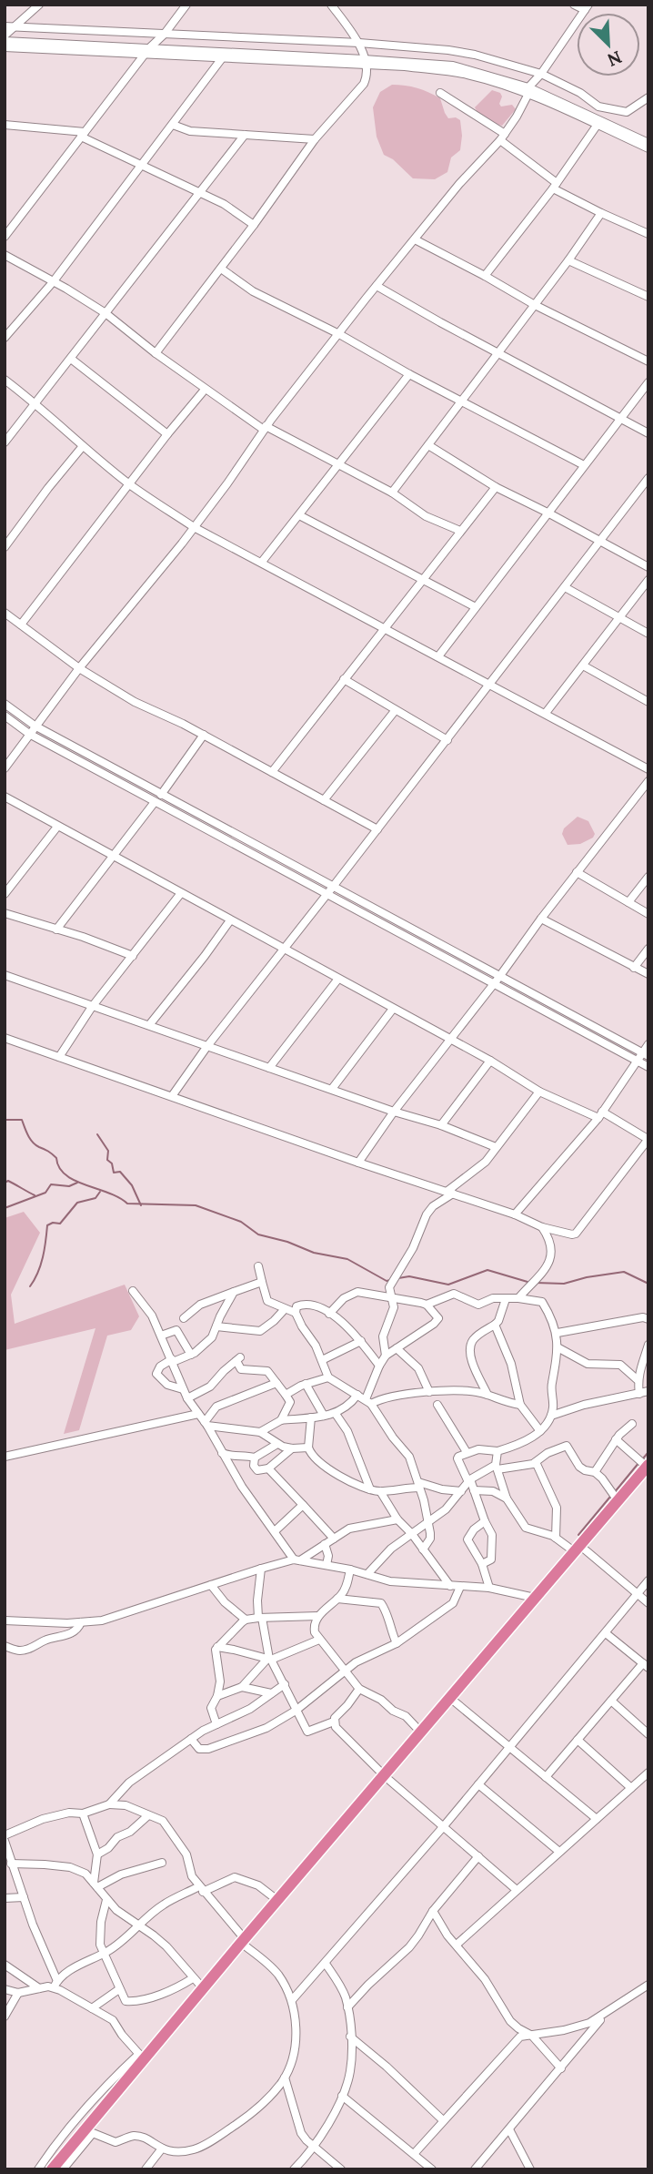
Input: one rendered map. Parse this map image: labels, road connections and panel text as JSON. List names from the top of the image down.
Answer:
{
  "north": "bottom right"
}
